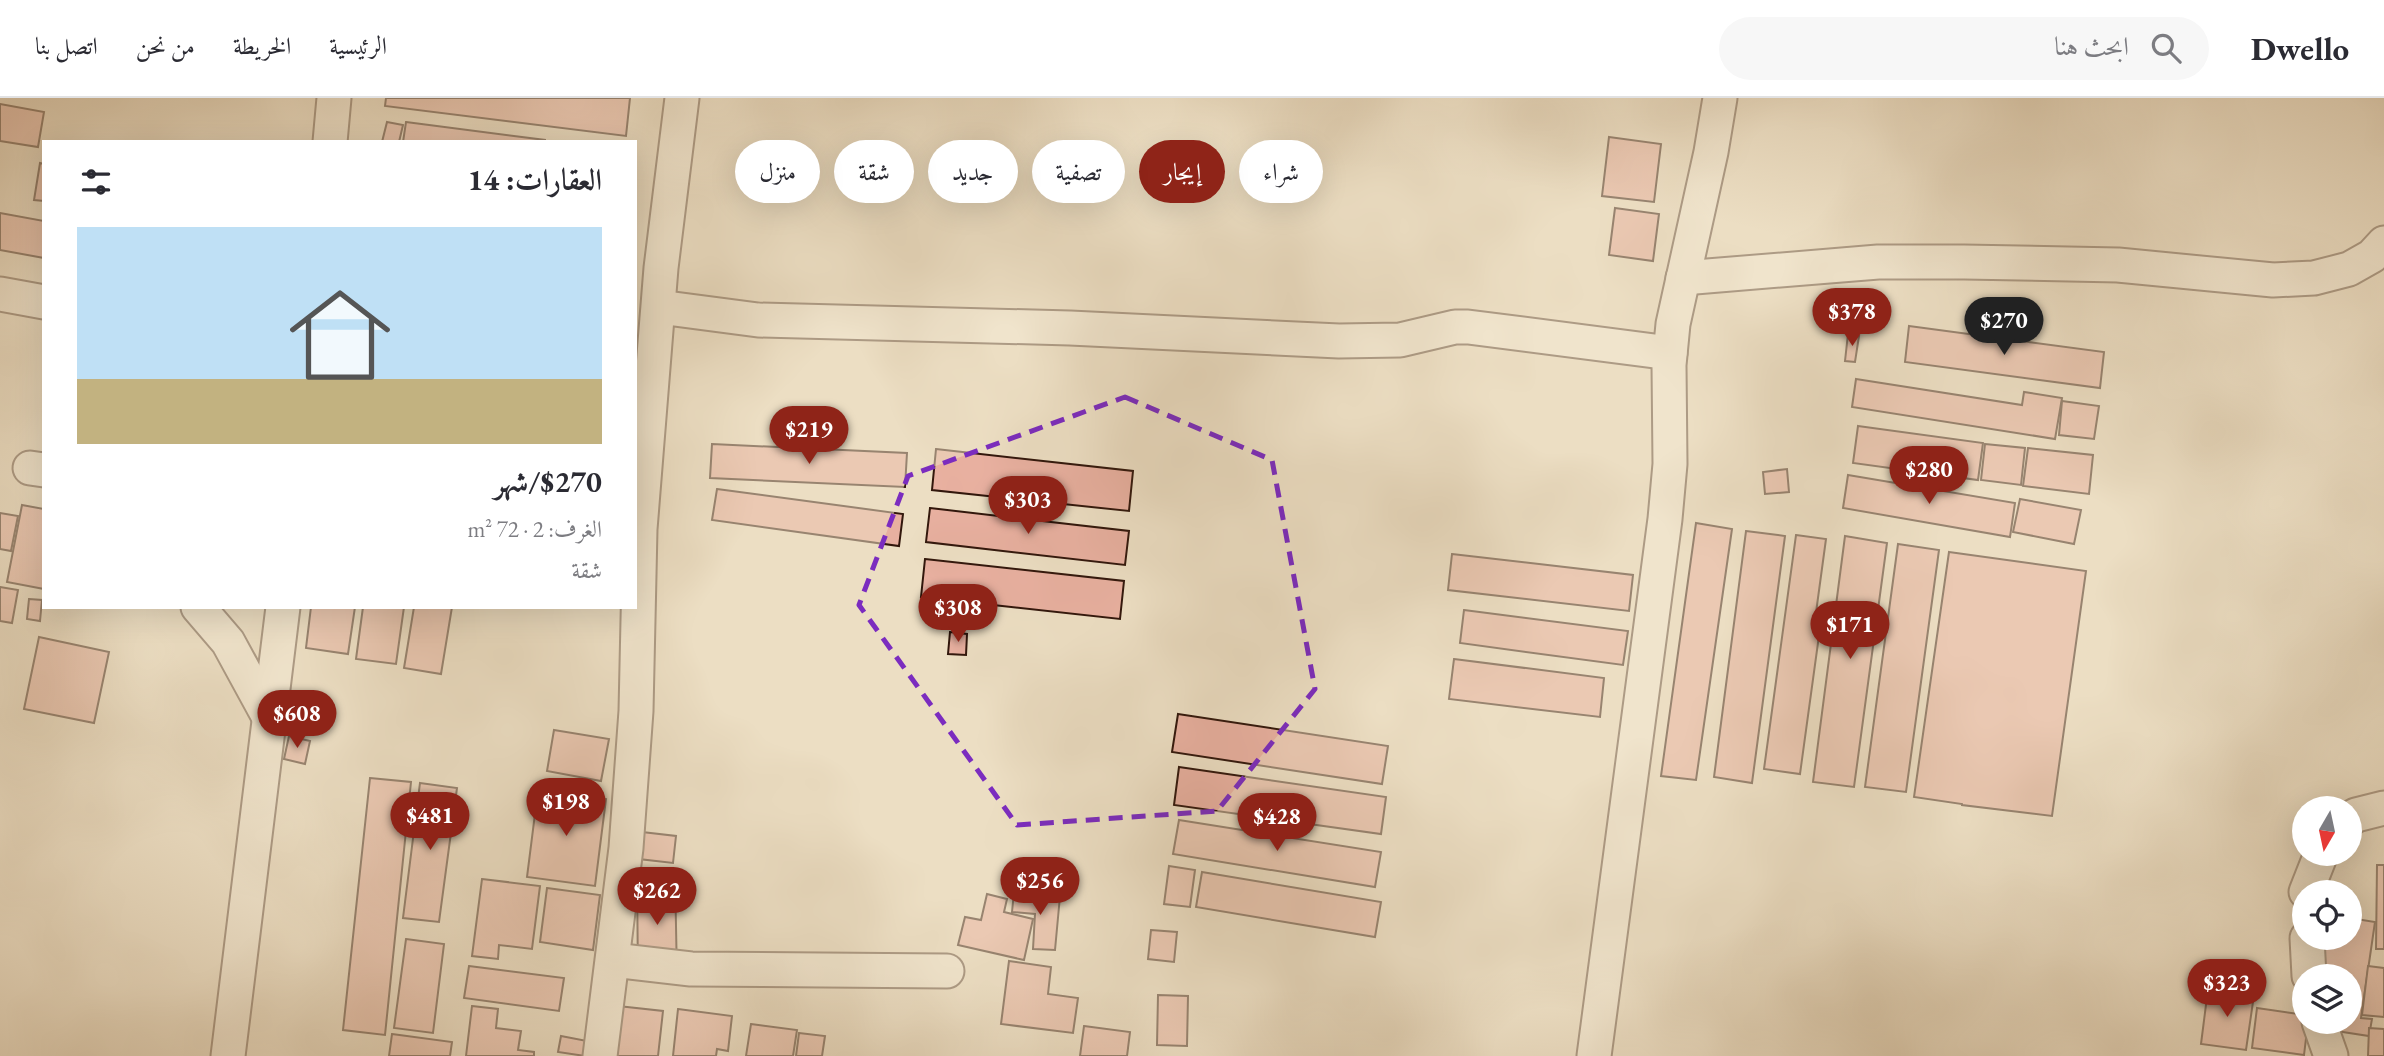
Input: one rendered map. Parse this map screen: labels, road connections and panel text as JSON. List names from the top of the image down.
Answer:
{
  "north": "bottom",
  "page": {
    "header": "Dwello",
    "search": "ابحث هنا",
    "nav": [
      "الرئيسية",
      "الخريطة",
      "من نحن",
      "اتصل بنا"
    ],
    "chip": [
      "شراء",
      "إيجار",
      "تصفية",
      "جديد",
      "شقة",
      "منزل"
    ],
    "heading": "العقارات: 14",
    "list": [
      {
        "name": "$270/شهر",
        "note": "الغرف: 2 · 72 m² · شقة"
      }
    ],
    "price": [
      "$378",
      "$270",
      "$219",
      "$280",
      "$303",
      "$308",
      "$171",
      "$608",
      "$198",
      "$481",
      "$428",
      "$256",
      "$262",
      "$323"
    ]
  }
}
